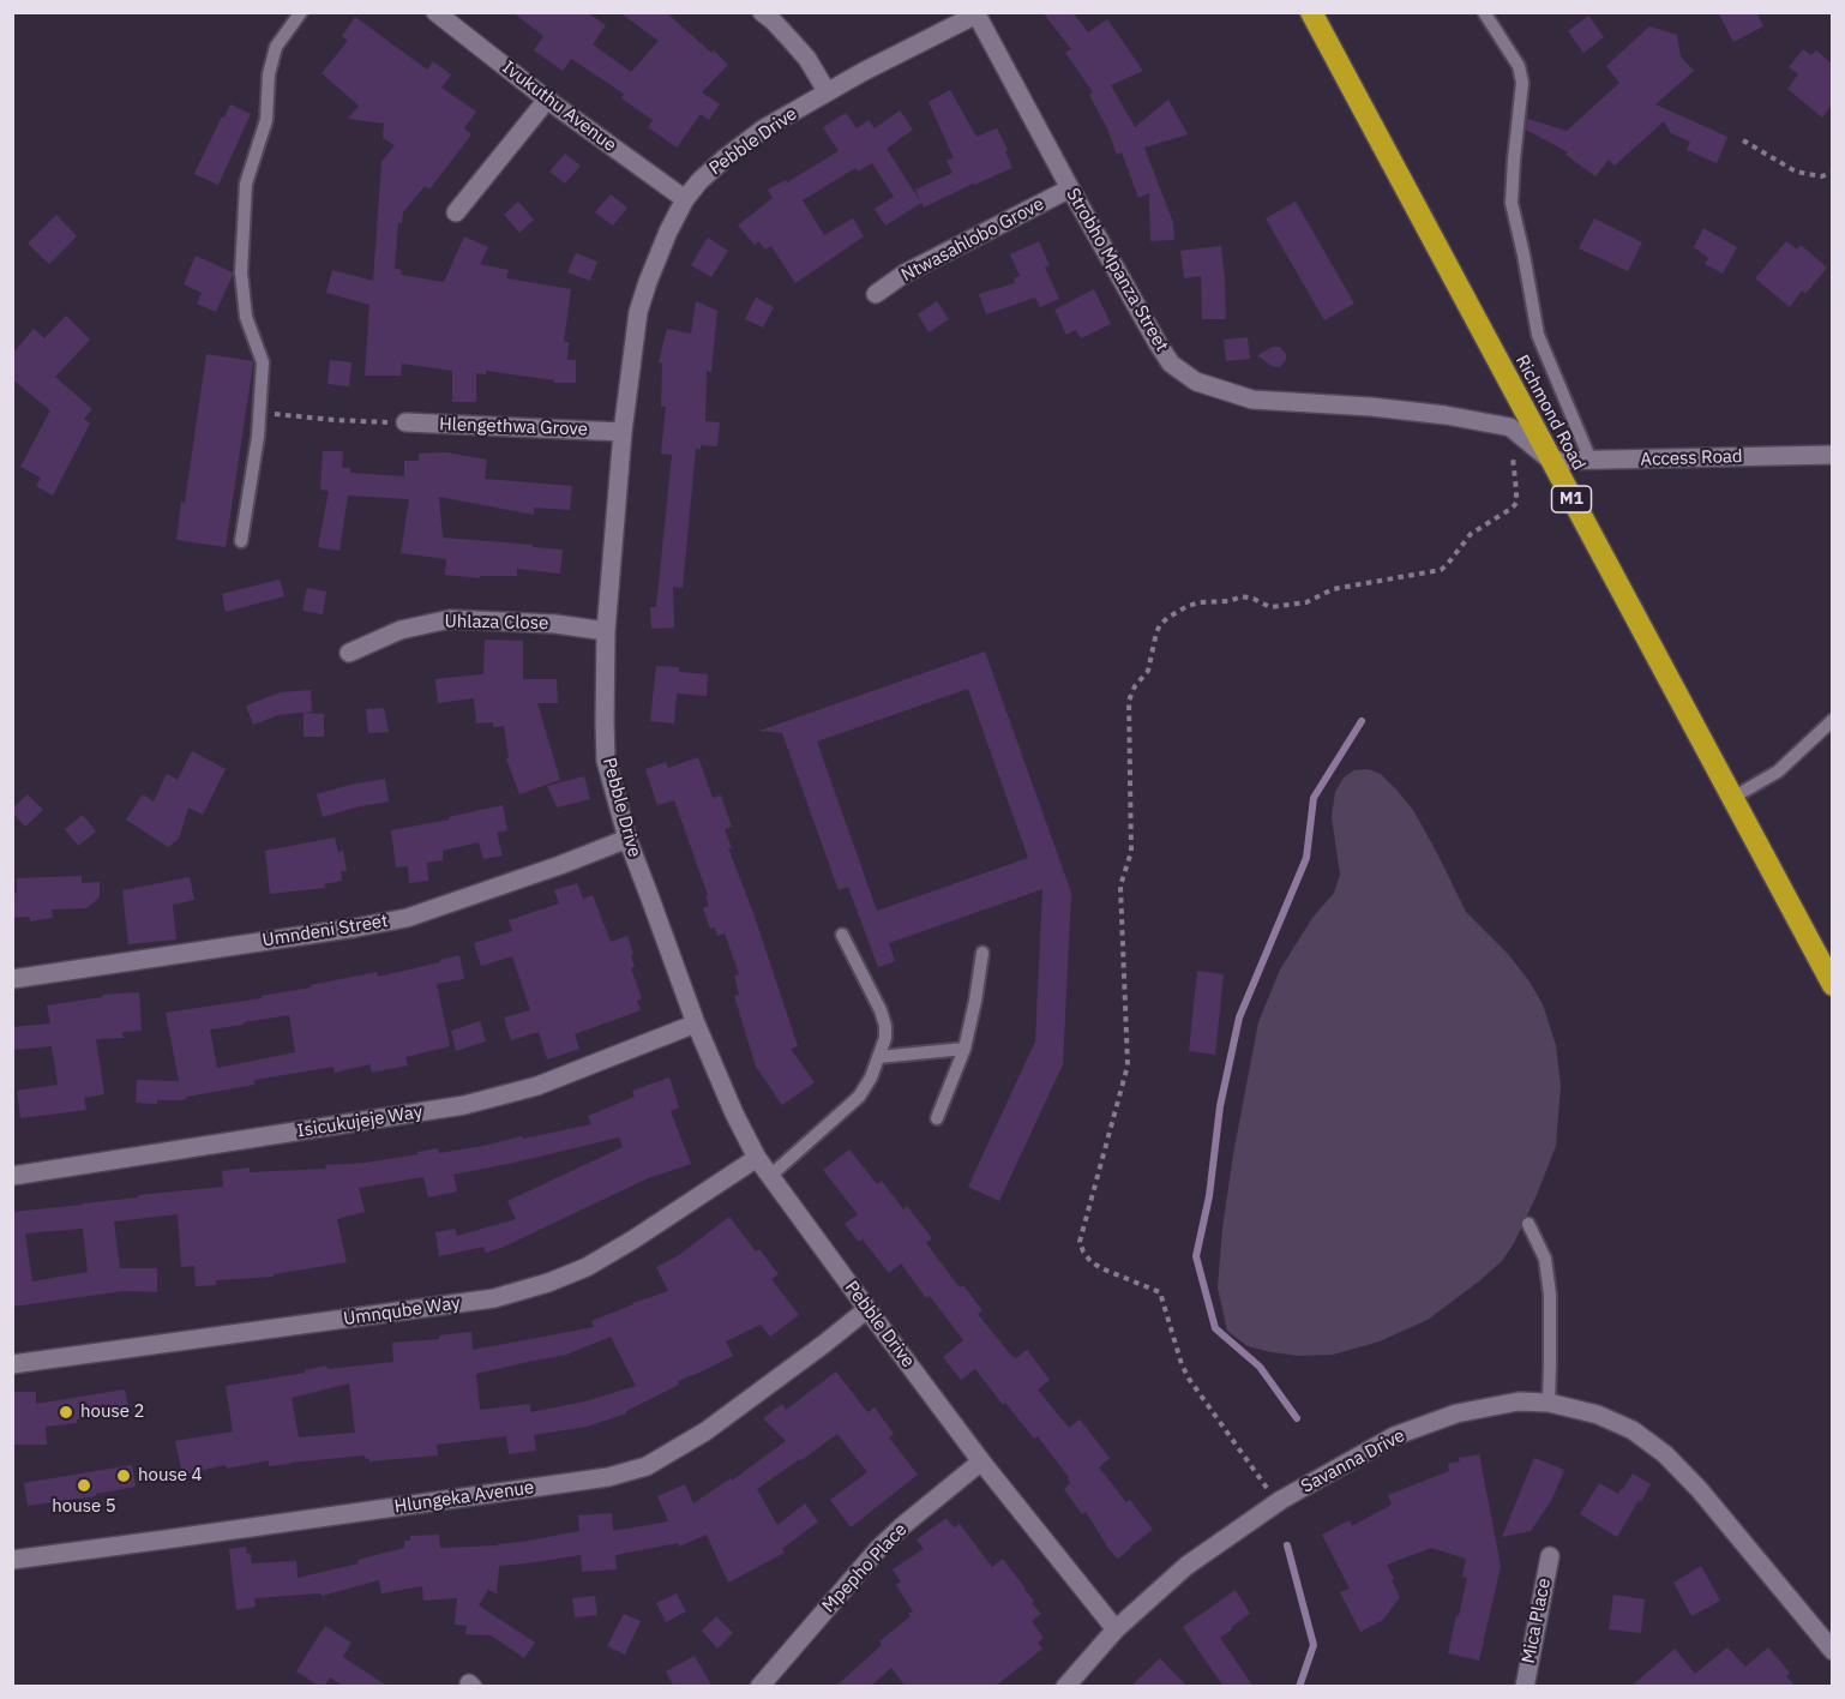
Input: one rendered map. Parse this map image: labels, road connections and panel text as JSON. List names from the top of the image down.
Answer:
{
  "streets": {
    "highway": ["Richmond Road", "M1"],
    "street": [
      "Ivukuthu Avenue",
      "Pebble Drive",
      "Ntwasahlobo Grove",
      "Strobho Mpanza Street",
      "Hlengethwa Grove",
      "Access Road",
      "Uhlaza Close",
      "Umndeni Street",
      "Isicukujeje Way",
      "Umnqube Way",
      "Savanna Drive",
      "Hlungeka Avenue",
      "Mpepho Place",
      "Mica Place"
    ]
  },
  "crossings": [
    ["Ivukuthu Avenue", "Pebble Drive"],
    ["Pebble Drive", "Strobho Mpanza Street"],
    ["Pebble Drive", "Hlengethwa Grove"],
    ["Pebble Drive", "Uhlaza Close"],
    ["Pebble Drive", "Umndeni Street"],
    ["Pebble Drive", "Isicukujeje Way"],
    ["Pebble Drive", "Umnqube Way"],
    ["Pebble Drive", "Savanna Drive"],
    ["Pebble Drive", "Hlungeka Avenue"],
    ["Pebble Drive", "Mpepho Place"],
    ["Ntwasahlobo Grove", "Strobho Mpanza Street"],
    ["Strobho Mpanza Street", "Richmond Road"],
    ["Strobho Mpanza Street", "Access Road"],
    ["Richmond Road", "Access Road"]
  ],
  "places": ["house 2", "house 4", "house 5"]
}
